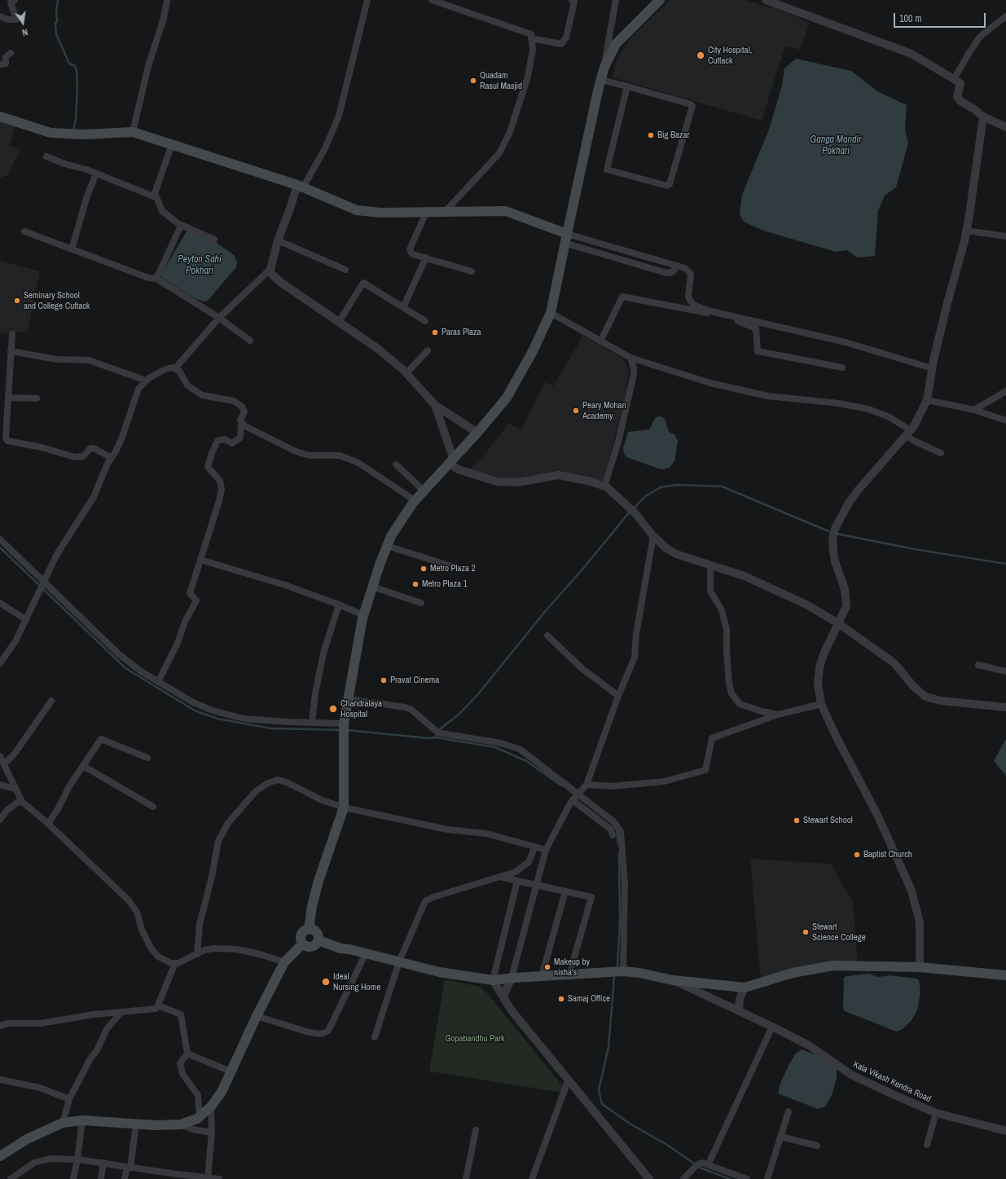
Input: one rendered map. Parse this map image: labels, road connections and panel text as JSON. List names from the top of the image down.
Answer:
{
  "streets": {
    "street": ["Kala Vikash Kendra Road"]
  },
  "water": ["Ganga Mandir Pokhari", "Peyton Sahi Pokhari"],
  "parks": ["Gopabandhu Park"],
  "places": [
    "City Hospital, Cuttack",
    "Quadam Rasul Masjid",
    "Big Bazar",
    "Seminary School and College Cuttack",
    "Paras Plaza",
    "Peary Mohan Academy",
    "Metro Plaza 2",
    "Metro Plaza 1",
    "Pravat Cinema",
    "Chandralaya Hospital",
    "Stewart School",
    "Baptist Church",
    "Stewart Science College",
    "Makeup by nisha's",
    "Ideal Nursing Home",
    "Samaj Office"
  ],
  "scale_bar": "100 m",
  "north": "bottom"
}
